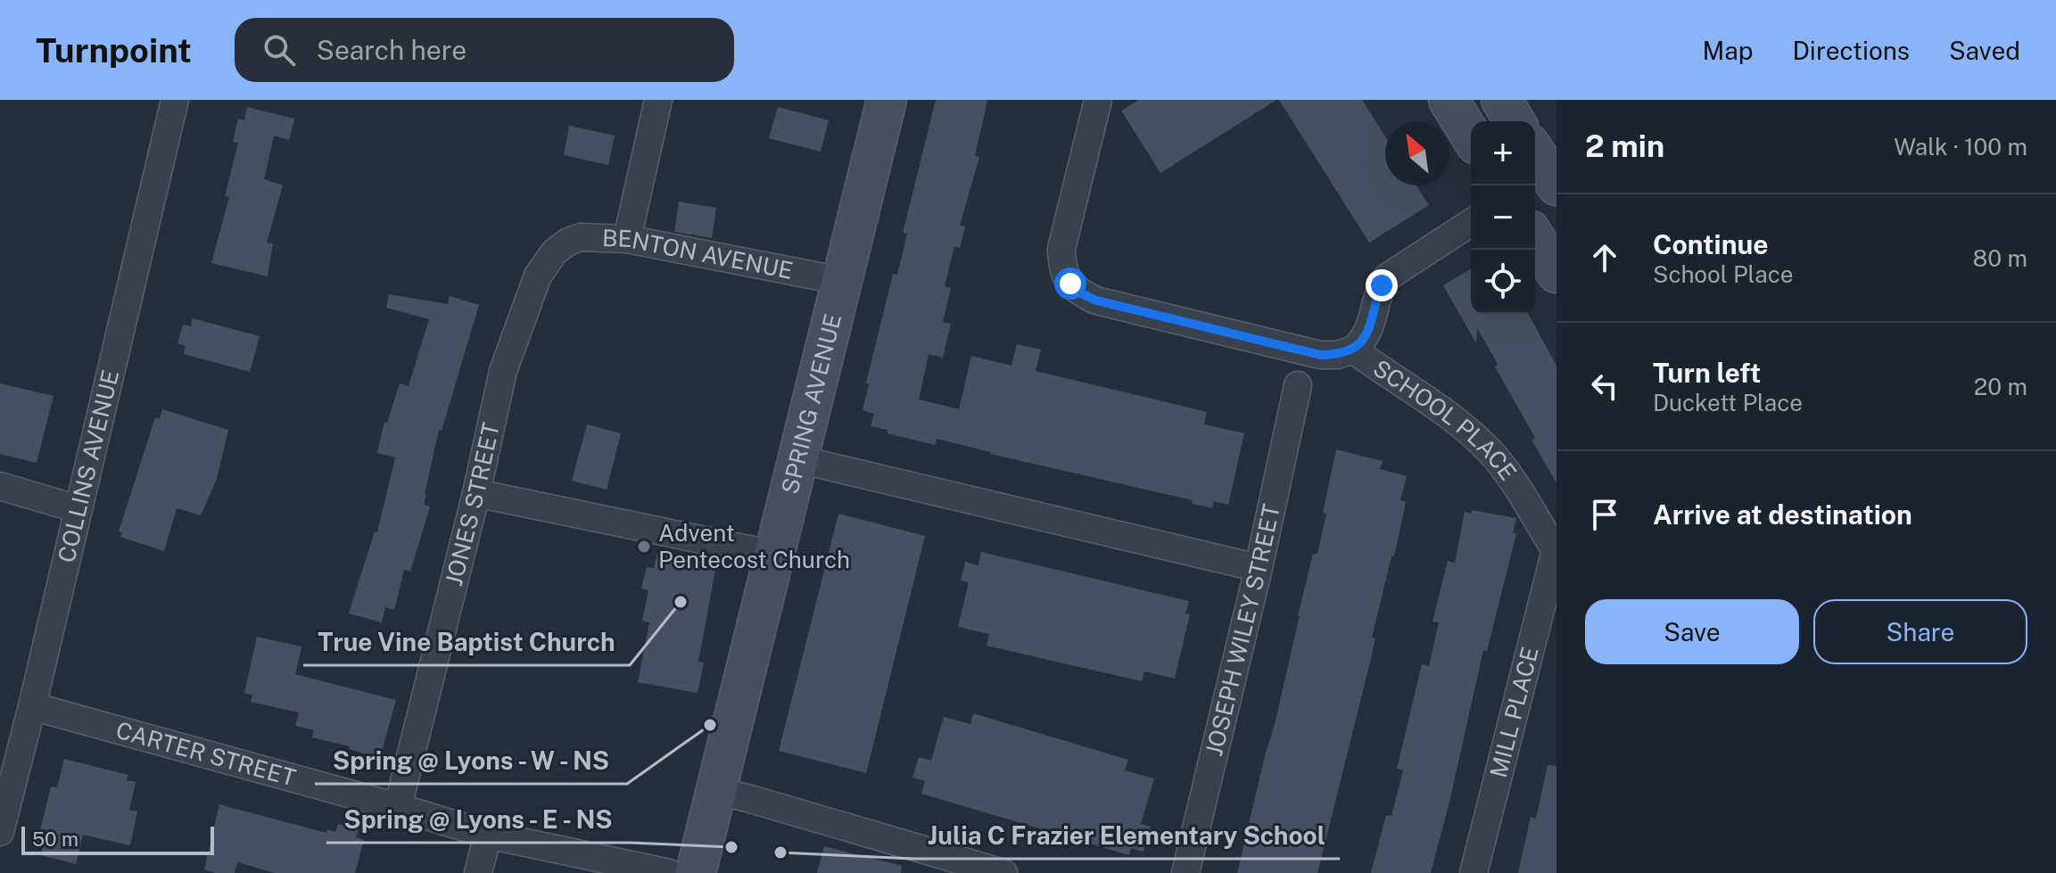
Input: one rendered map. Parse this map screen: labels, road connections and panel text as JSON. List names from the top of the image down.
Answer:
{
  "streets": {
    "street": [
      "BENTON AVENUE",
      "SPRING AVENUE",
      "SCHOOL PLACE",
      "COLLINS AVENUE",
      "JONES STREET",
      "JOSEPH WILEY STREET",
      "MILL PLACE",
      "CARTER STREET"
    ]
  },
  "crossings": [
    ["BENTON AVENUE", "SPRING AVENUE"],
    ["BENTON AVENUE", "JONES STREET"],
    ["SCHOOL PLACE", "MILL PLACE"],
    ["COLLINS AVENUE", "CARTER STREET"],
    ["JONES STREET", "CARTER STREET"]
  ],
  "places": [
    "Advent Pentecost Church",
    "True Vine Baptist Church",
    "Spring @ Lyons - W - NS",
    "Spring @ Lyons - E - NS",
    "Julia C Frazier Elementary School"
  ],
  "scale_bar": "50 m",
  "north": "top left",
  "page": {
    "header": "Turnpoint",
    "search": "Search here",
    "nav": ["Map", "Directions", "Saved"],
    "heading": ["2 min", "Walk · 100 m"],
    "map_buttons": ["+", "−"],
    "list": [
      ["Continue", "School Place", "80 m"],
      ["Turn left", "Duckett Place", "20 m"],
      "Arrive at destination"
    ],
    "buttons": ["Save", "Share"],
    "scale": "50 m"
  }
}
